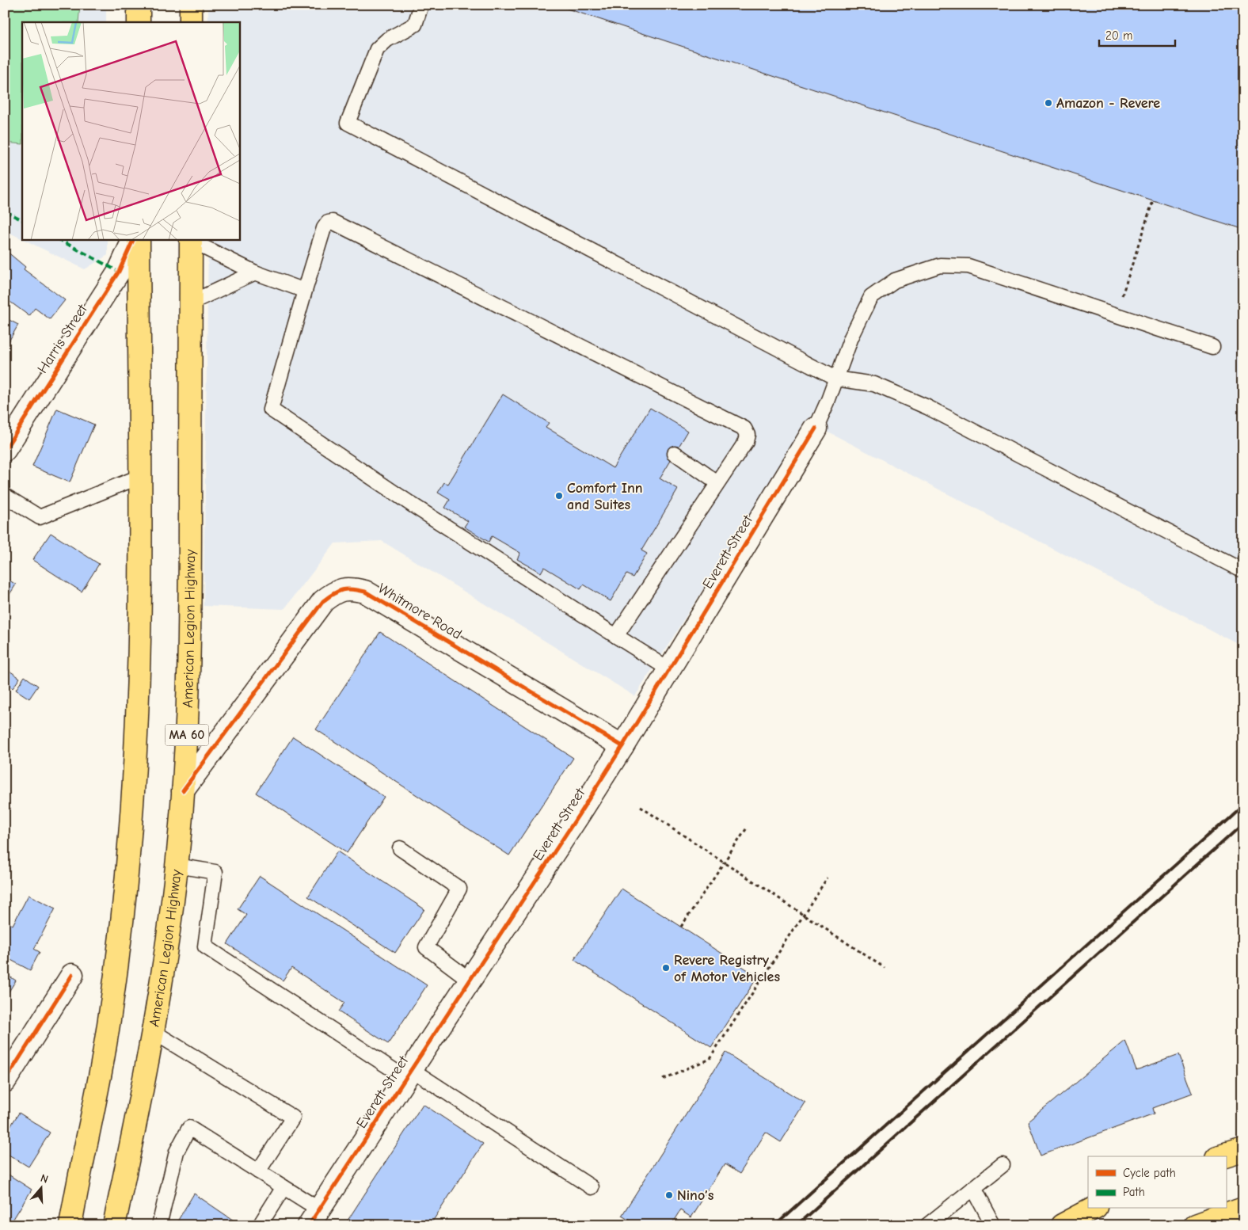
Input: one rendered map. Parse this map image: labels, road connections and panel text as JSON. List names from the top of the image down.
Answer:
{
  "streets": {
    "highway": ["American Legion Highway", "MA 60"],
    "street": ["Harris Street", "Everett Street", "Whitmore Road"]
  },
  "crossings": [
    ["Everett Street", "Whitmore Road"],
    ["Whitmore Road", "American Legion Highway"]
  ],
  "places": [
    "Amazon - Revere",
    "Comfort Inn and Suites",
    "Revere Registry of Motor Vehicles",
    "Nino’s"
  ],
  "legend": ["Cycle path", "Path"],
  "scale_bar": "20 m",
  "north": "top"
}
